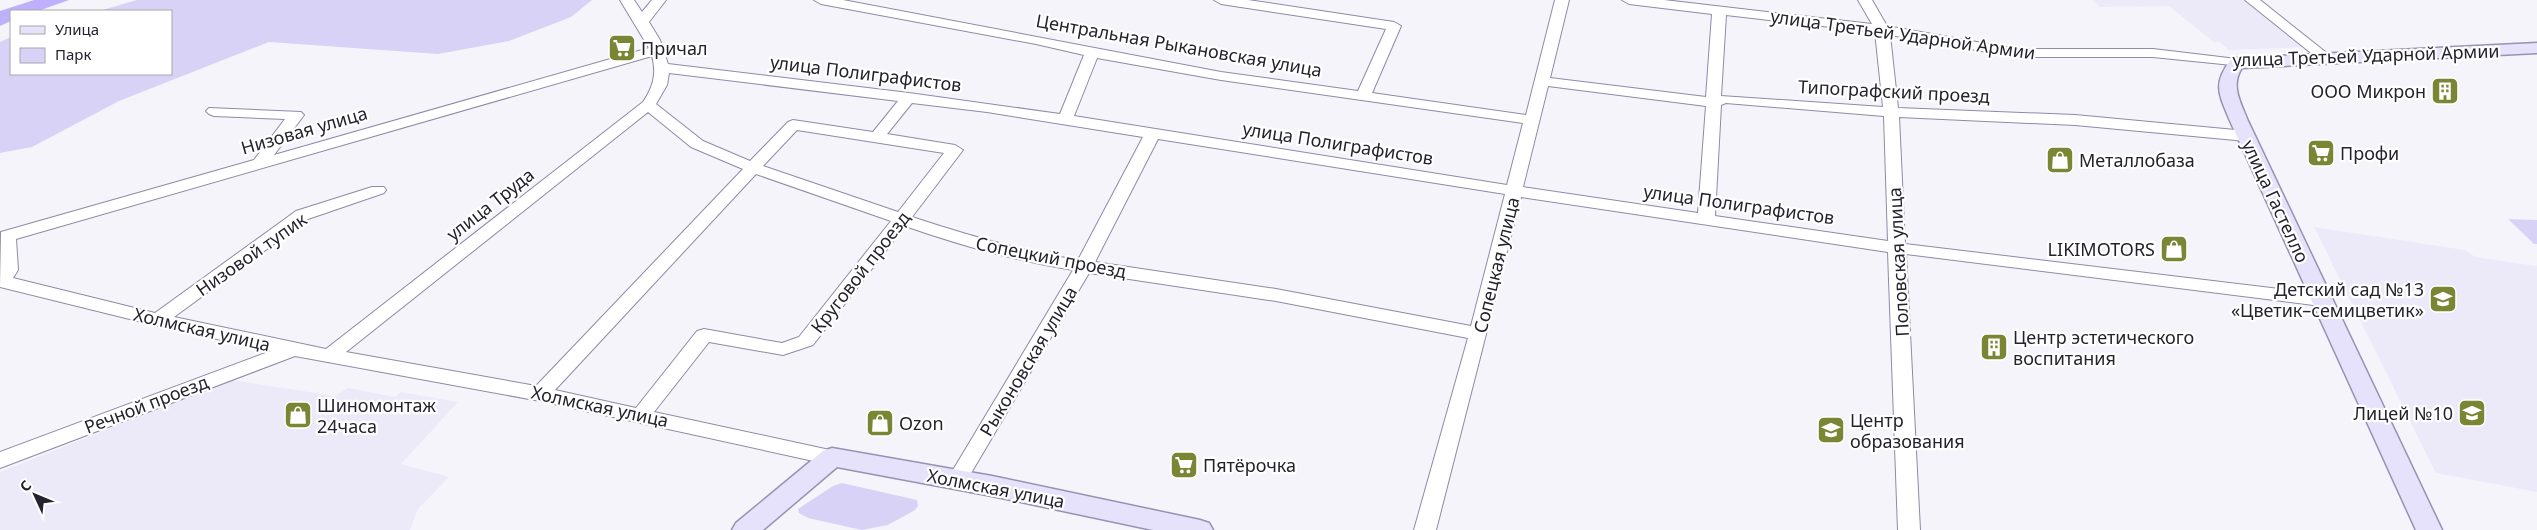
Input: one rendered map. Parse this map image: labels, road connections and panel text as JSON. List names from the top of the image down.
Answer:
{
  "streets": {
    "main road": ["улица Третьей Ударной Армии", "улица Гастелло", "Холмская улица"],
    "street": [
      "Центральная Рыкановская улица",
      "улица Полиграфистов",
      "Типографский проезд",
      "Низовая улица",
      "улица Труда",
      "Низовой тупик",
      "Сопецкий проезд",
      "Половская улица",
      "Сопецкая улица",
      "Круговой проезд",
      "Рыконовская улица",
      "Речной проезд"
    ]
  },
  "crossings": [
    ["улица Третьей Ударной Армии", "улица Гастелло"],
    ["улица Третьей Ударной Армии", "Половская улица"],
    ["Центральная Рыкановская улица", "Сопецкая улица"],
    ["улица Полиграфистов", "улица Гастелло"],
    ["улица Полиграфистов", "улица Труда"],
    ["улица Полиграфистов", "Половская улица"],
    ["улица Полиграфистов", "Сопецкая улица"],
    ["улица Полиграфистов", "Рыконовская улица"],
    ["Типографский проезд", "улица Гастелло"],
    ["Типографский проезд", "Половская улица"],
    ["Типографский проезд", "Сопецкая улица"],
    ["Низовая улица", "Холмская улица"],
    ["улица Труда", "Сопецкий проезд"],
    ["улица Труда", "Холмская улица"],
    ["Низовой тупик", "Холмская улица"],
    ["Сопецкий проезд", "Сопецкая улица"],
    ["Сопецкий проезд", "Круговой проезд"],
    ["Сопецкий проезд", "Рыконовская улица"],
    ["Круговой проезд", "Холмская улица"],
    ["Холмская улица", "Рыконовская улица"],
    ["Холмская улица", "Речной проезд"]
  ],
  "places": {
    "supermarket": ["Причал", "Профи", "Пятёрочка"],
    "building": ["ООО Микрон", "Центр эстетического воспитания"],
    "shop": [
      "Металлобаза",
      "LIKIMOTORS",
      "Шиномонтаж 24часа",
      "Ozon"
    ],
    "school or university": ["Детский сад №13 «Цветик–семицветик»", "Лицей №10", "Центр образования"]
  },
  "legend": ["Улица", "Парк"],
  "north": "top left"
}
